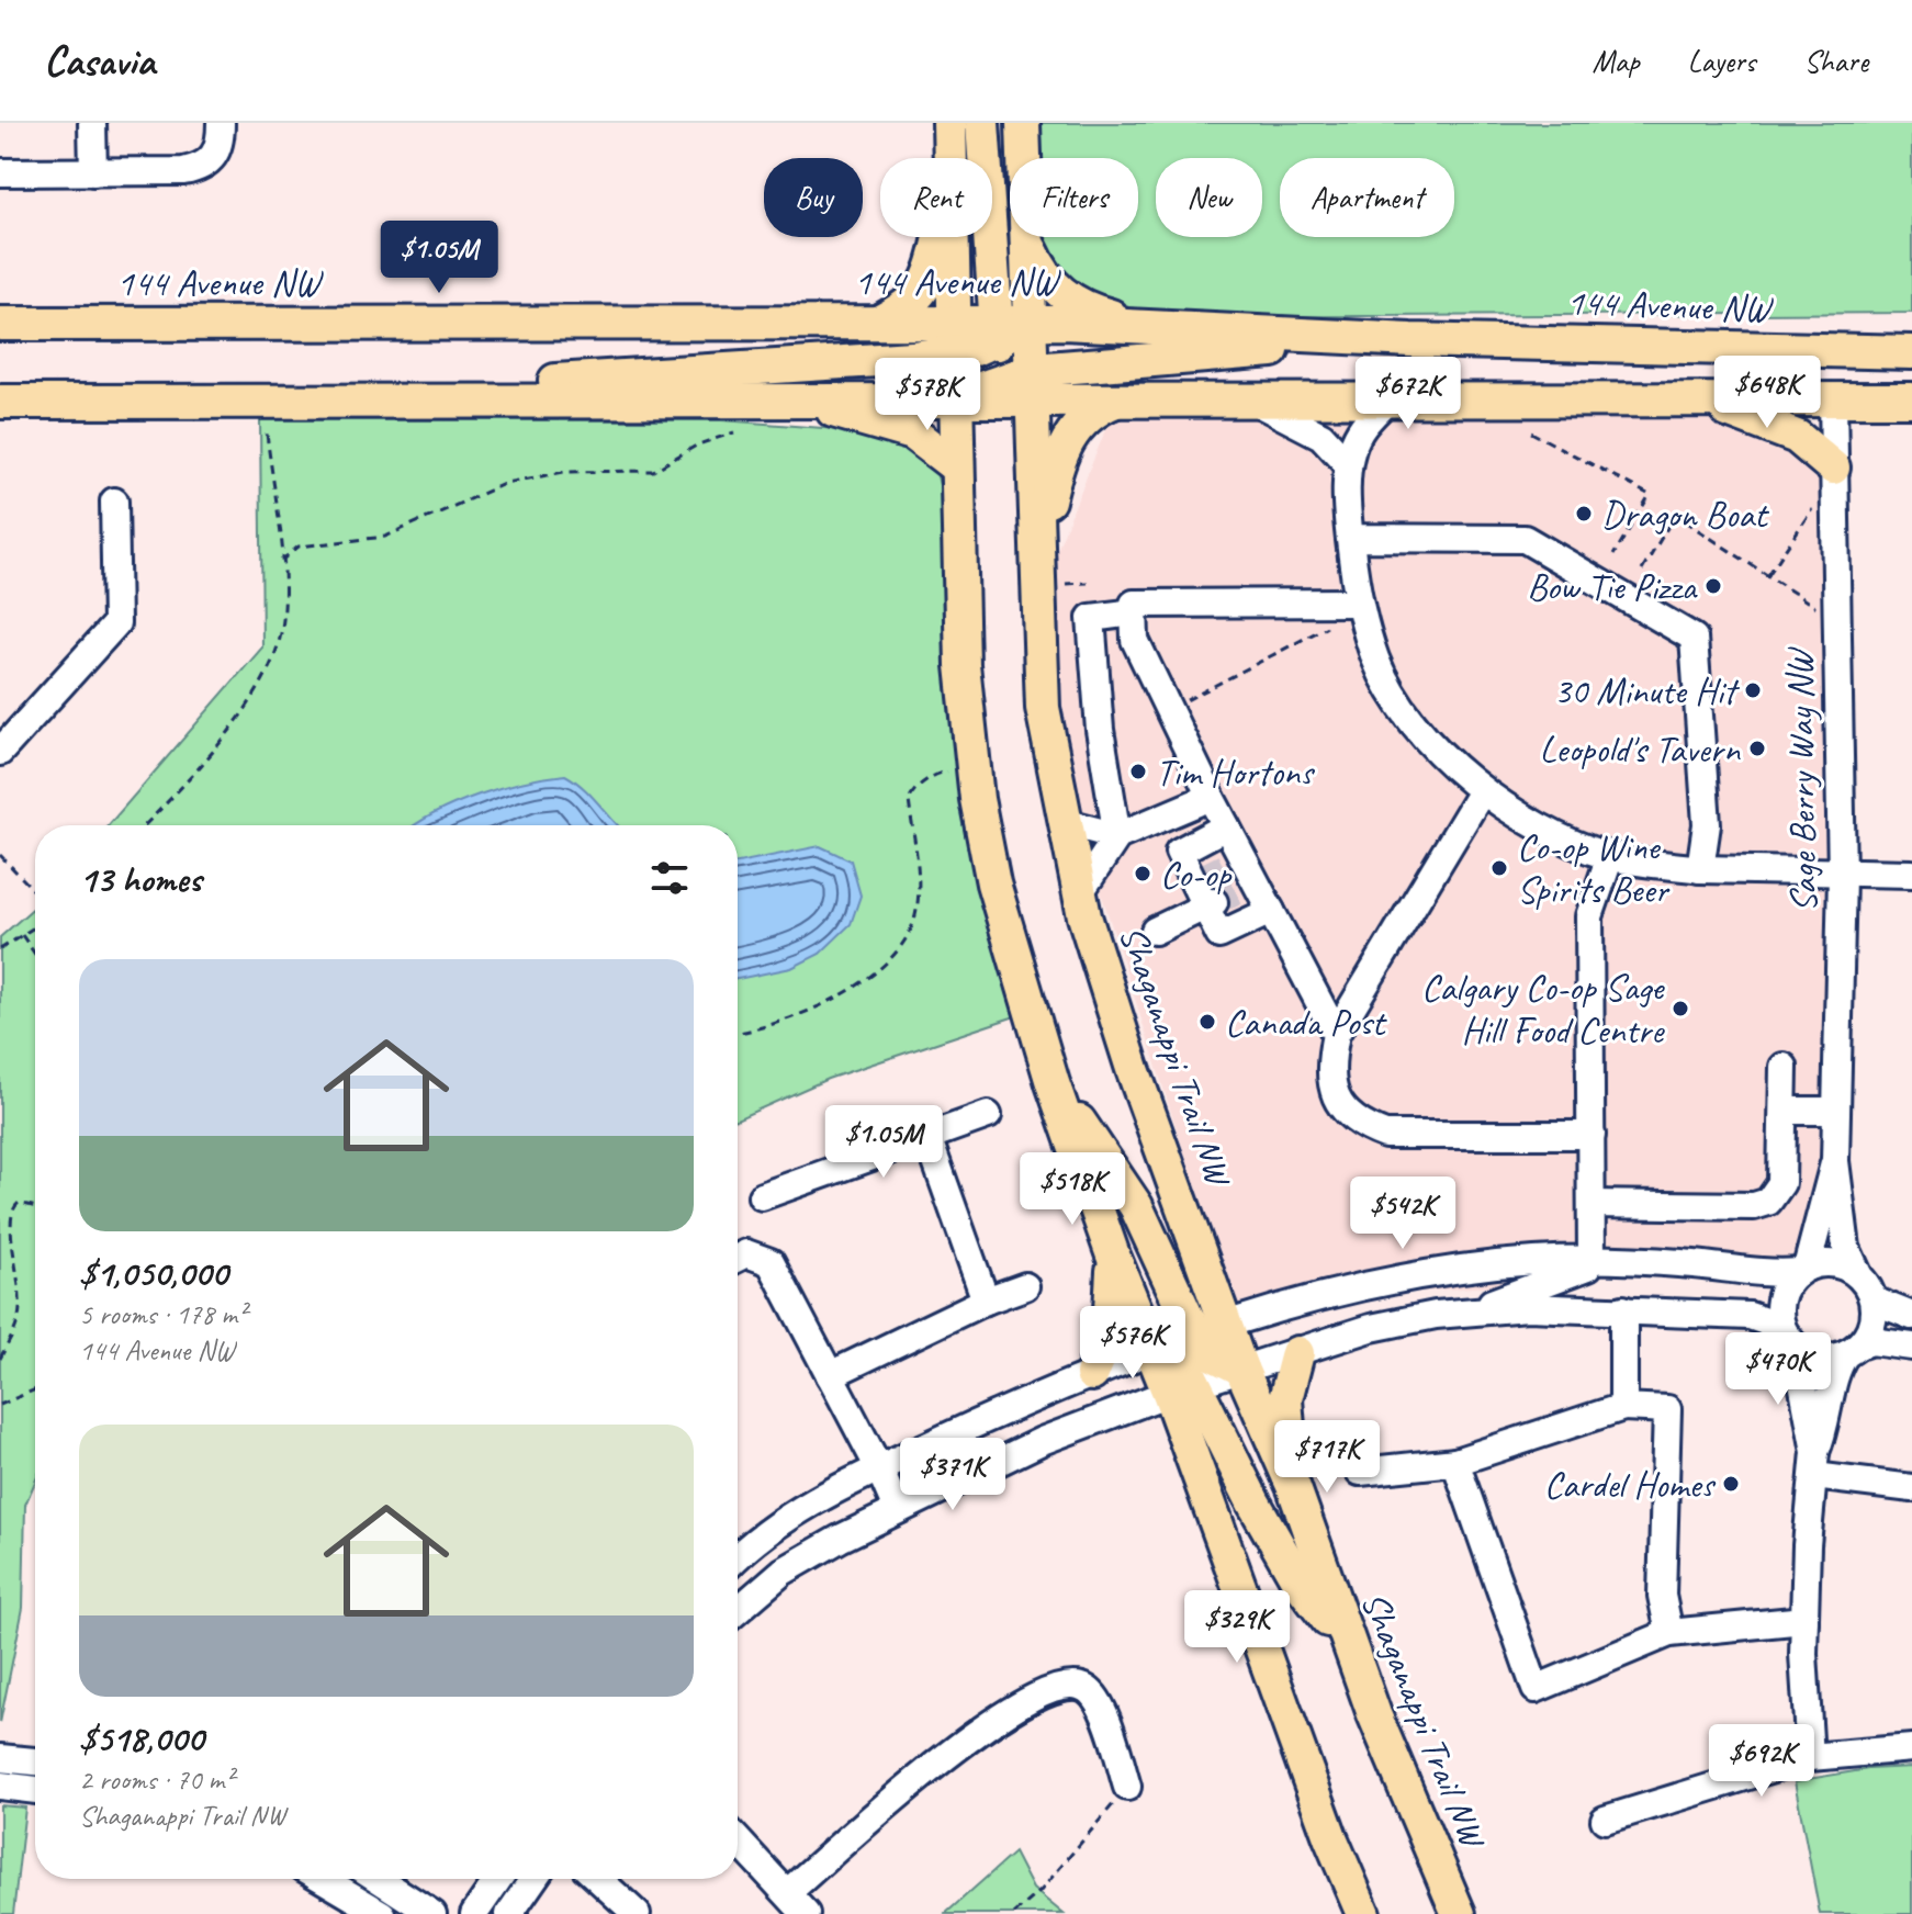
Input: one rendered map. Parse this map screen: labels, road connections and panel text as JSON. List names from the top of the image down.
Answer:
{
  "streets": {
    "main road": ["144 Avenue NW", "Shaganappi Trail NW"],
    "street": ["Sage Berry Way NW"]
  },
  "crossings": [
    ["144 Avenue NW", "Shaganappi Trail NW"]
  ],
  "places": [
    "Dragon Boat",
    "Bow Tie Pizza",
    "30 Minute Hit",
    "Leopold's Tavern",
    "Tim Hortons",
    "Co-op Wine Spirits Beer",
    "Co-op",
    "Calgary Co-op Sage Hill Food Centre",
    "Canada Post",
    "Cardel Homes"
  ],
  "page": {
    "header": "Casavia",
    "nav": ["Map", "Layers", "Share"],
    "chip": [
      "Buy",
      "Rent",
      "Filters",
      "New",
      "Apartment"
    ],
    "price": [
      "$1.05M",
      "$648K",
      "$672K",
      "$578K",
      "$1.05M",
      "$518K",
      "$542K",
      "$576K",
      "$470K",
      "$717K",
      "$371K",
      "$329K",
      "$692K"
    ],
    "heading": "13 homes",
    "list": [
      {
        "name": "$1,050,000",
        "note": "5 rooms · 178 m² · 144 Avenue NW"
      },
      {
        "name": "$518,000",
        "note": "2 rooms · 70 m² · Shaganappi Trail NW"
      }
    ]
  }
}
